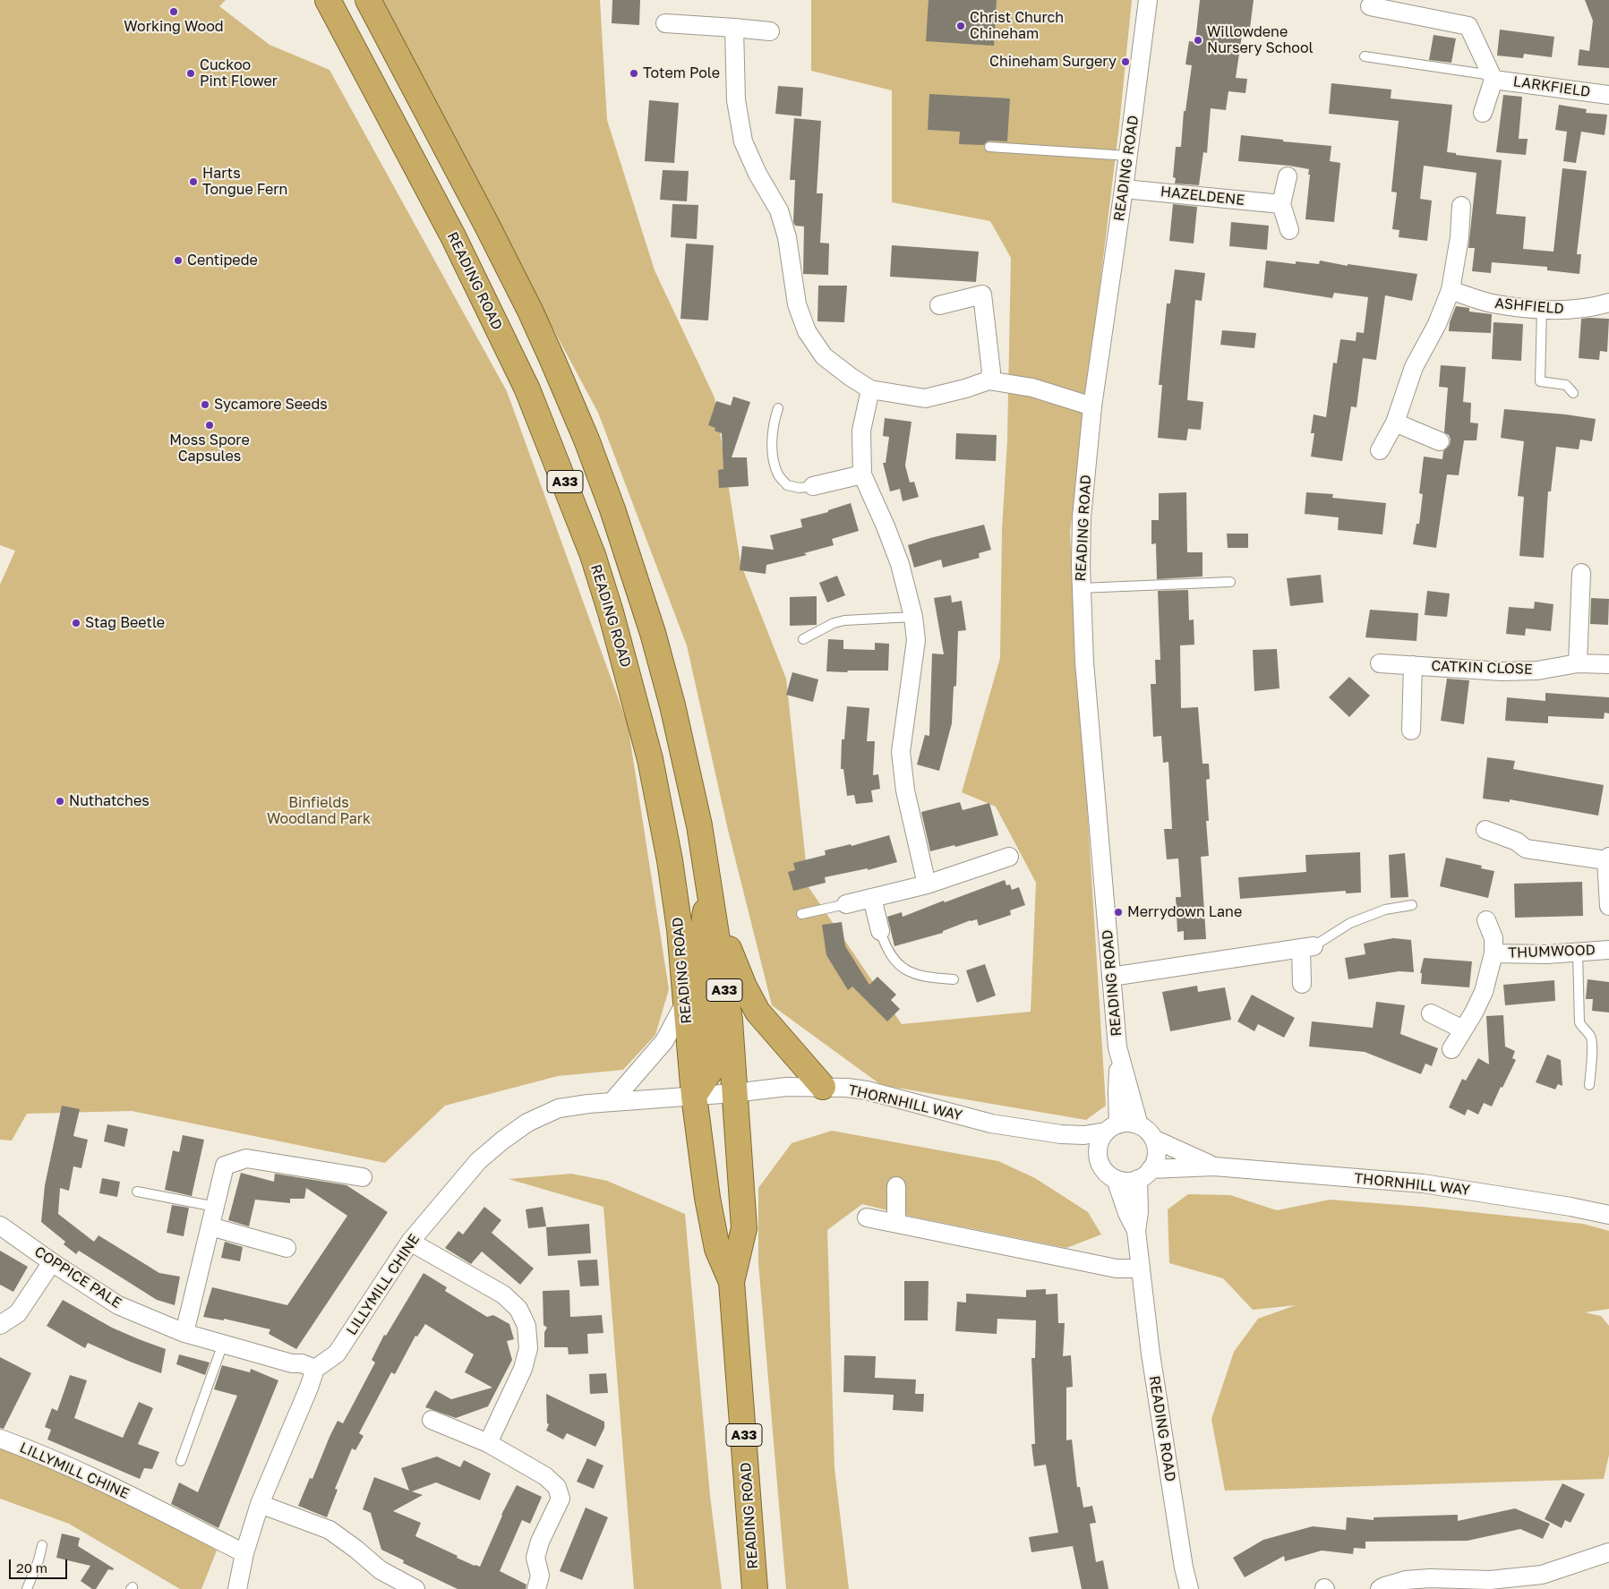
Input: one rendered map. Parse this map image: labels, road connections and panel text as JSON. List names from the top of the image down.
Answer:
{
  "streets": {
    "highway": ["READING ROAD", "A33"],
    "street": [
      "LARKFIELD",
      "HAZELDENE",
      "ASHFIELD",
      "CATKIN CLOSE",
      "THUMWOOD",
      "THORNHILL WAY",
      "COPPICE PALE",
      "LILLYMILL CHINE"
    ]
  },
  "crossings": [
    ["READING ROAD", "HAZELDENE"],
    ["READING ROAD", "THORNHILL WAY"],
    ["READING ROAD", "LILLYMILL CHINE"],
    ["THORNHILL WAY", "LILLYMILL CHINE"],
    ["COPPICE PALE", "LILLYMILL CHINE"]
  ],
  "parks": ["Binfields Woodland Park"],
  "places": [
    "Working Wood",
    "Christ Church Chineham",
    "Willowdene Nursery School",
    "Chineham Surgery",
    "Cuckoo Pint Flower",
    "Totem Pole",
    "Harts Tongue Fern",
    "Centipede",
    "Sycamore Seeds",
    "Moss Spore Capsules",
    "Stag Beetle",
    "Nuthatches",
    "Merrydown Lane"
  ],
  "scale_bar": "20 m"
}
